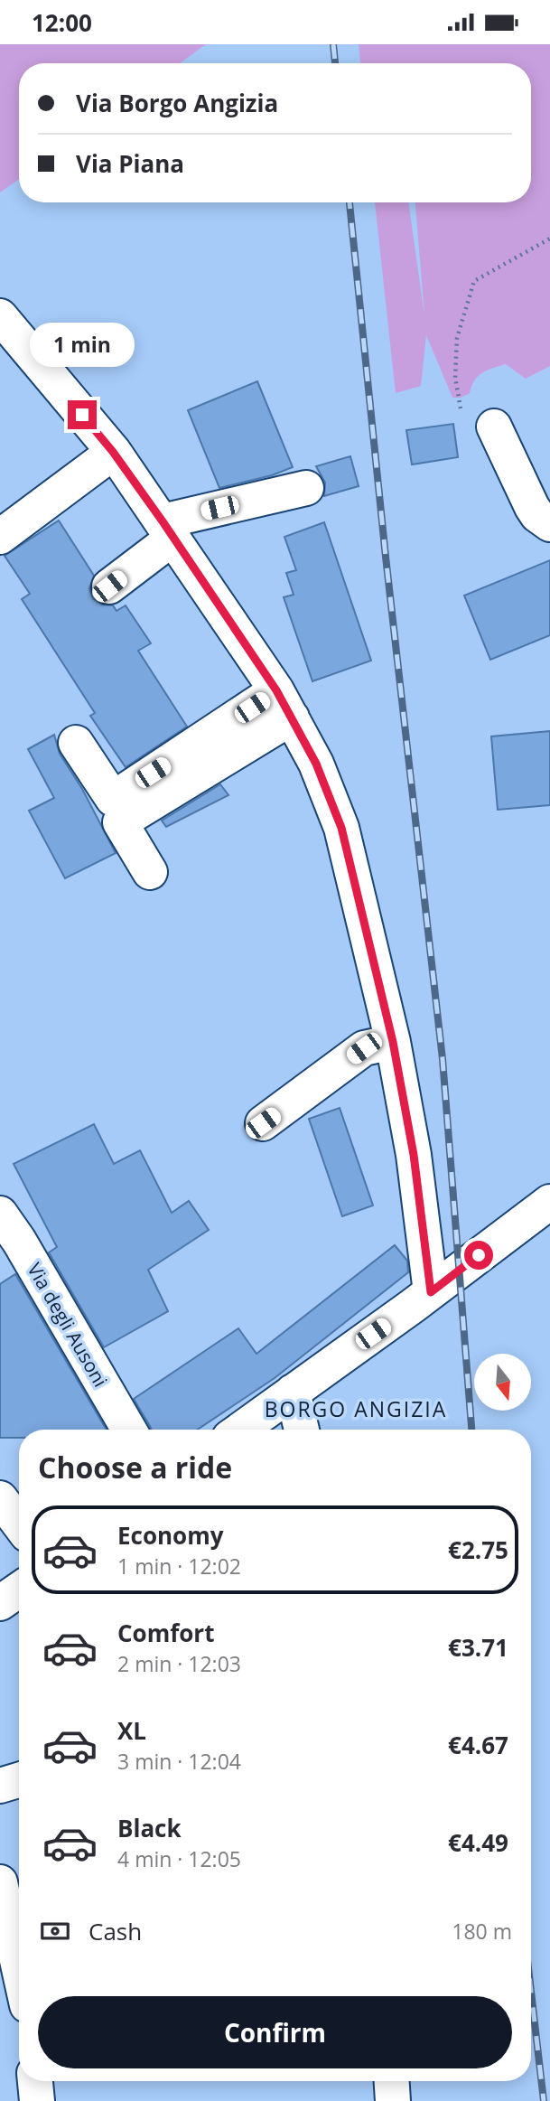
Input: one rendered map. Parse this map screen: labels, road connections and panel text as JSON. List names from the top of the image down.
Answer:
{
  "streets": {
    "street": ["Via degli Ausoni"]
  },
  "districts": ["BORGO ANGIZIA"],
  "north": "bottom",
  "page": {
    "status": "12:00",
    "banner": ["Via Borgo Angizia", "Via Piana"],
    "bubble": "1 min",
    "heading": "Choose a ride",
    "list": [
      {
        "name": "Economy",
        "note": "1 min · 12:02",
        "value": "€2.75"
      },
      {
        "name": "Comfort",
        "note": "2 min · 12:03",
        "value": "€3.71"
      },
      {
        "name": "XL",
        "note": "3 min · 12:04",
        "value": "€4.67"
      },
      {
        "name": "Black",
        "note": "4 min · 12:05",
        "value": "€4.49"
      }
    ],
    "pay": ["Cash", "180 m"],
    "buttons": "Confirm"
  }
}
